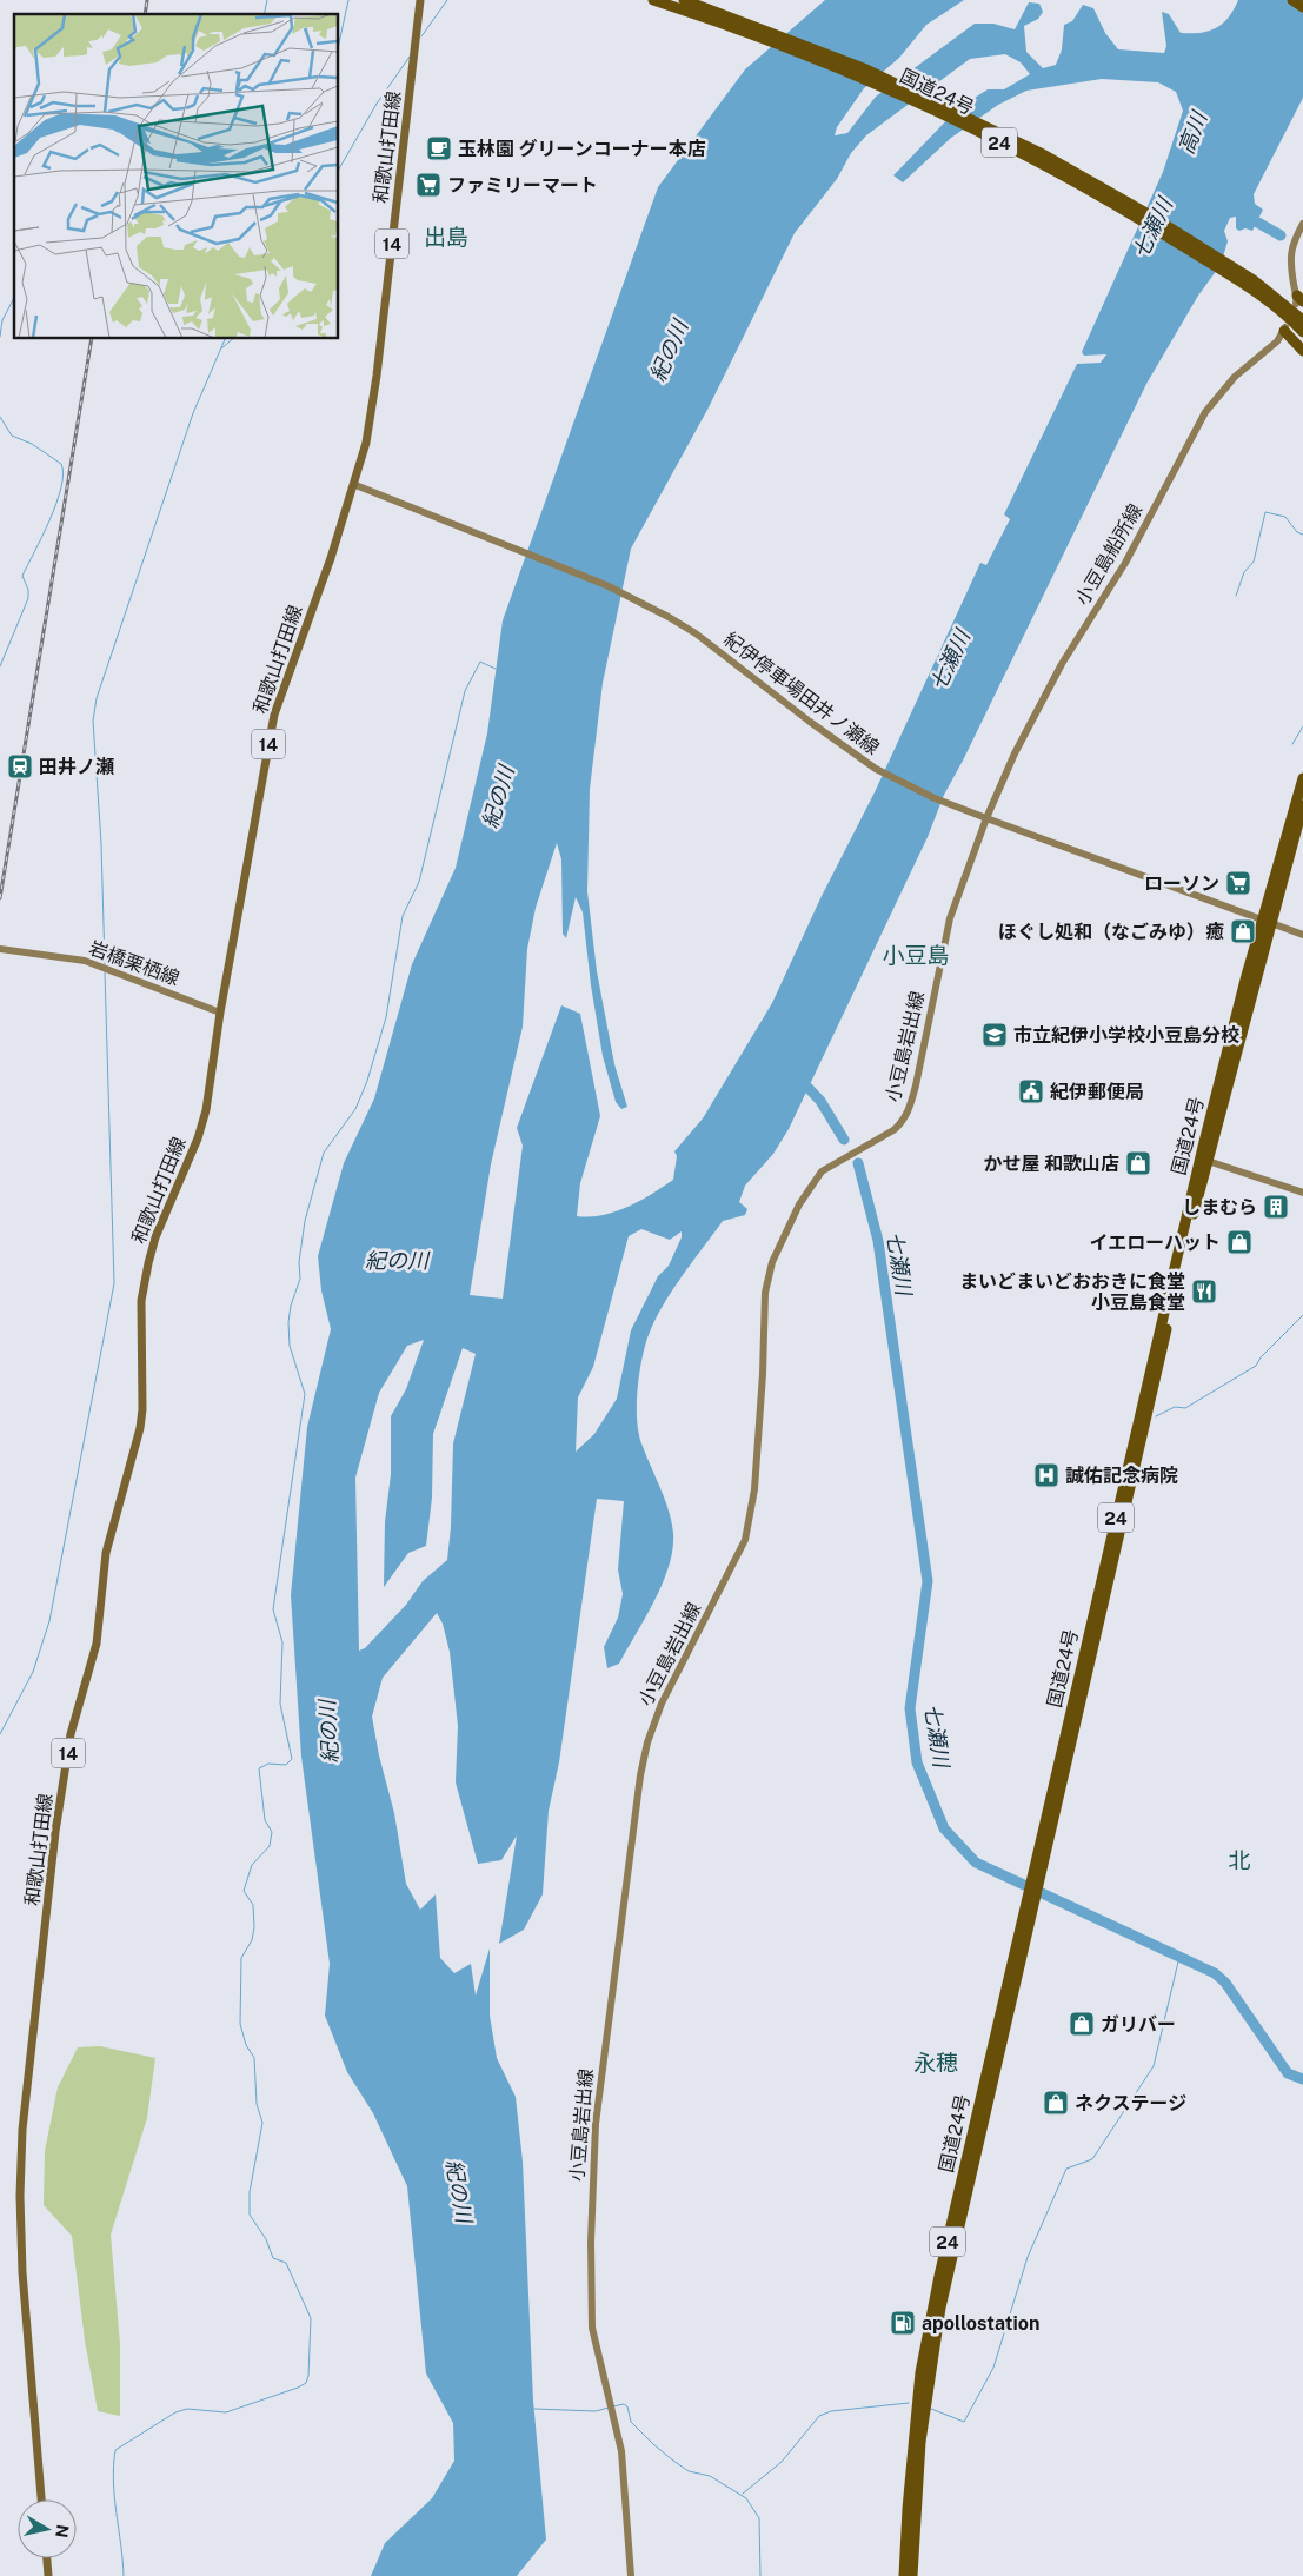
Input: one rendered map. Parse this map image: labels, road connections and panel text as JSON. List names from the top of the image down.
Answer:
{
  "streets": {
    "highway": ["国道24号", "24"],
    "main road": [
      "和歌山打田線",
      "14",
      "小豆島船所線",
      "紀伊停車場田井ノ瀬線",
      "岩橋栗栖線",
      "小豆島岩出線"
    ]
  },
  "crossings": [
    ["国道24号", "紀伊停車場田井ノ瀬線"],
    ["和歌山打田線", "紀伊停車場田井ノ瀬線"],
    ["和歌山打田線", "岩橋栗栖線"],
    ["小豆島船所線", "紀伊停車場田井ノ瀬線"],
    ["小豆島船所線", "小豆島岩出線"],
    ["紀伊停車場田井ノ瀬線", "小豆島岩出線"]
  ],
  "districts": [
    "出島",
    "小豆島",
    "北",
    "永穂"
  ],
  "water": ["高川", "七瀬川", "紀の川"],
  "places": {
    "cafe": ["玉林園 グリーンコーナー本店"],
    "supermarket": ["ファミリーマート", "ローソン"],
    "station": ["田井ノ瀬"],
    "shop": [
      "ほぐし処和（なごみゆ）癒",
      "かせ屋 和歌山店",
      "イエローハット",
      "ガリバー",
      "ネクステージ"
    ],
    "school or university": ["市立紀伊小学校小豆島分校"],
    "public building": ["紀伊郵便局"],
    "building": ["しまむら"],
    "restaurant": ["まいどまいどおおきに食堂 小豆島食堂"],
    "hospital": ["誠佑記念病院"],
    "fuel station": ["apollostation"]
  },
  "north": "right"
}
